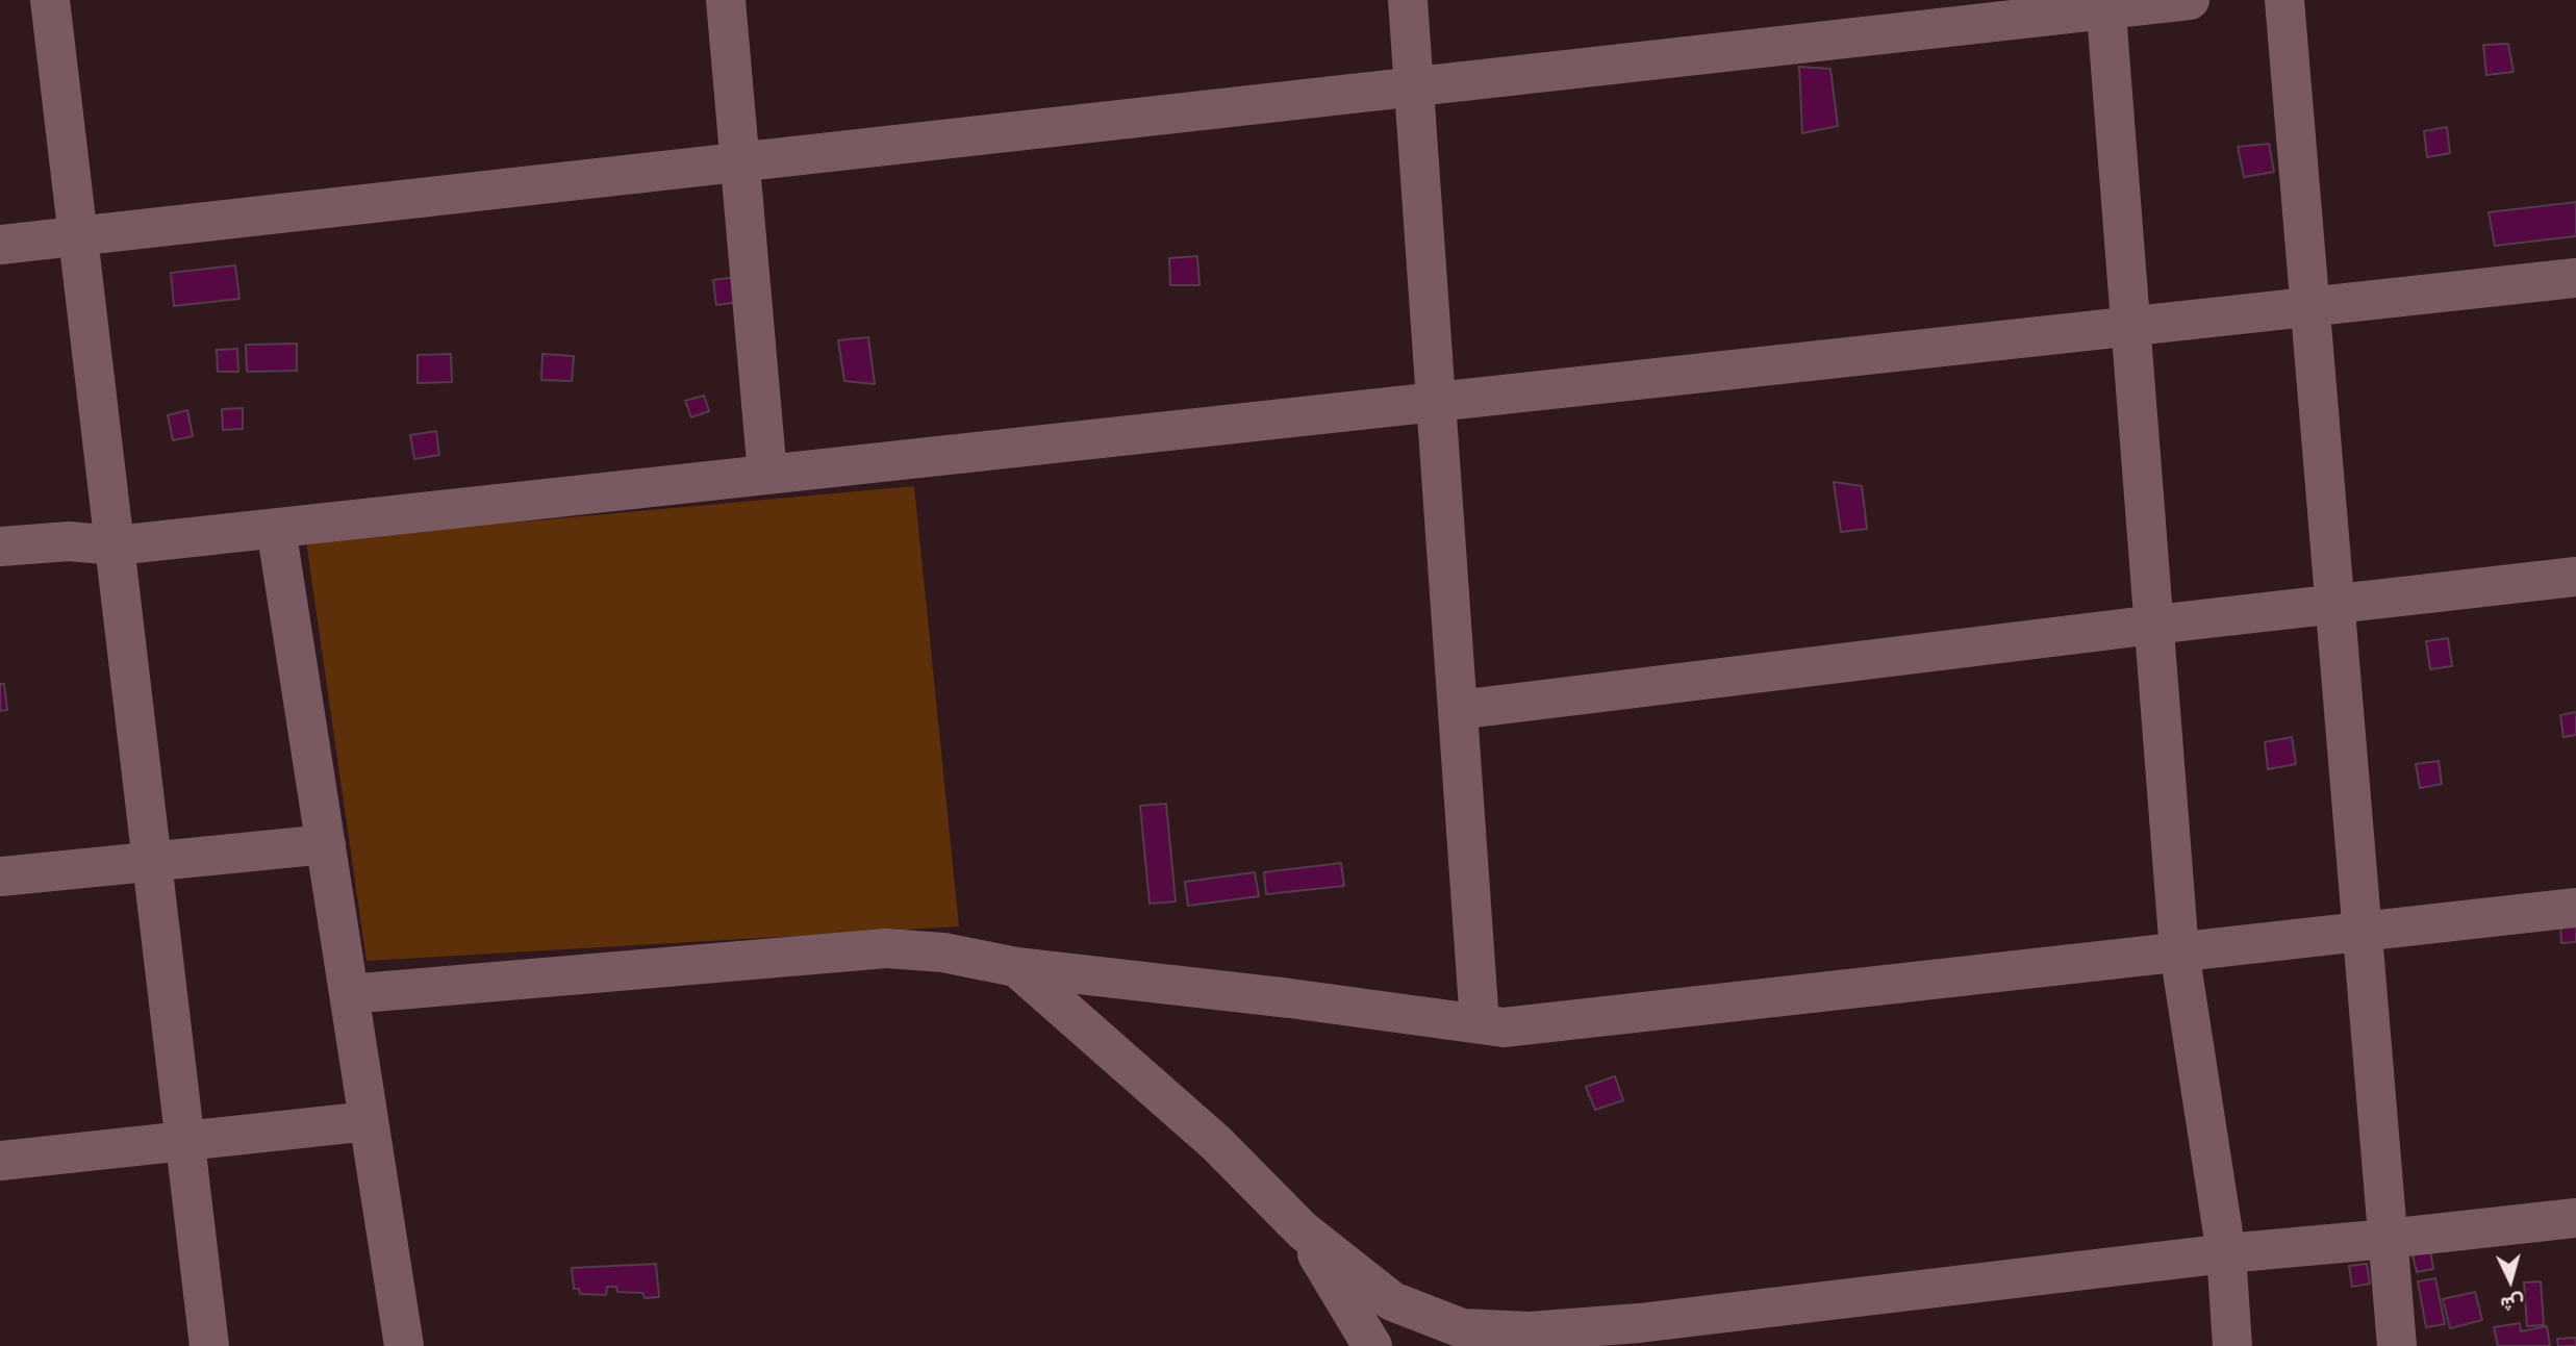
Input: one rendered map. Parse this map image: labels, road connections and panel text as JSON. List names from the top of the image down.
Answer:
{
  "north": "bottom"
}
